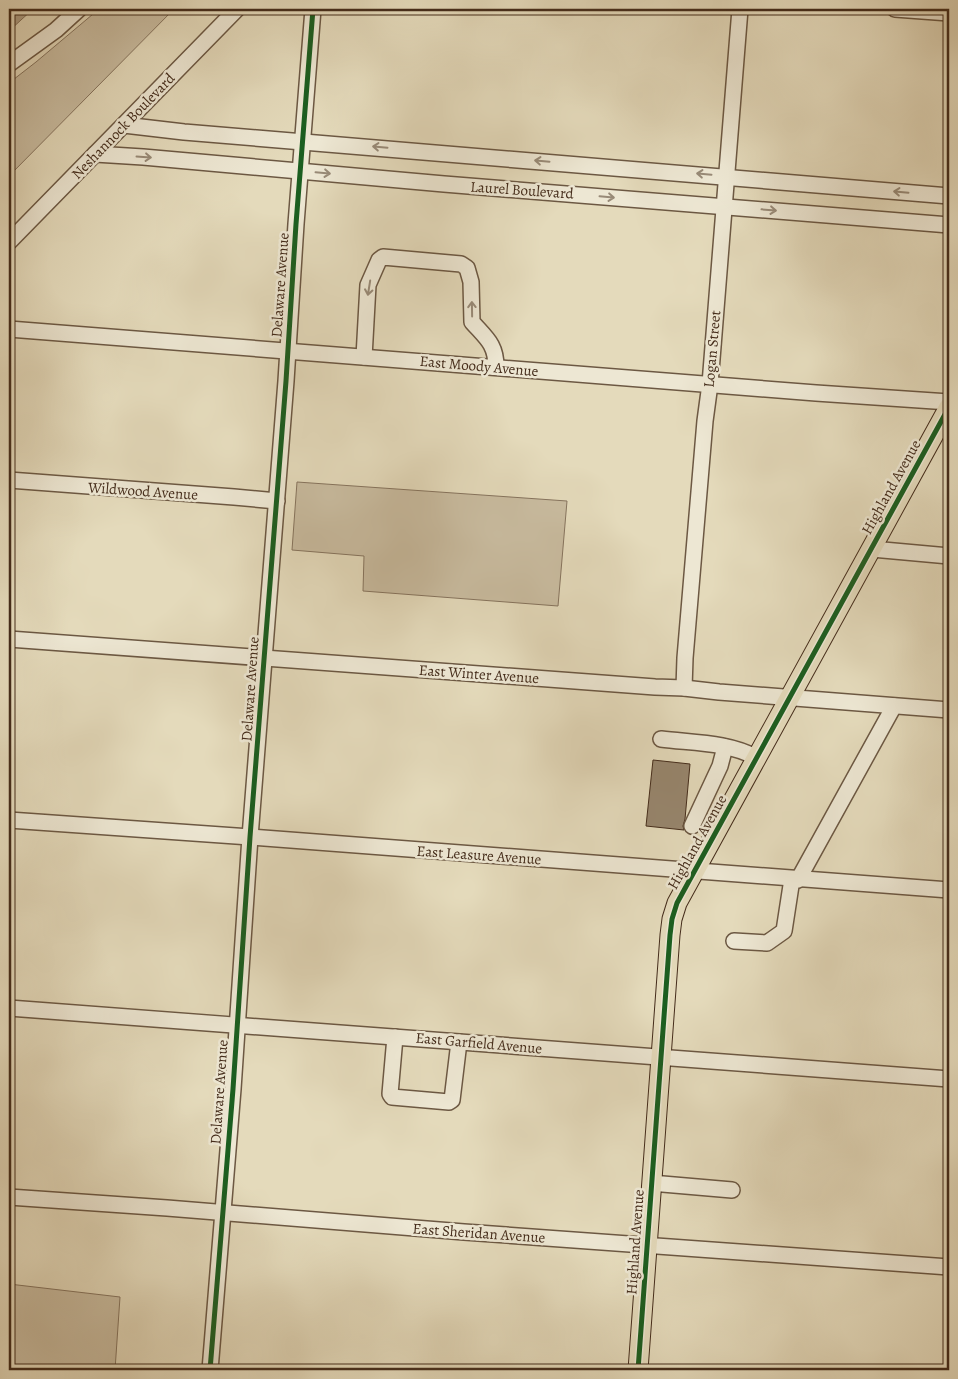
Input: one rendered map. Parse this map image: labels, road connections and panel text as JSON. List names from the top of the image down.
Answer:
{
  "streets": {
    "main road": ["Highland Avenue"],
    "street": [
      "Neshannock Boulevard",
      "Laurel Boulevard",
      "Delaware Avenue",
      "Logan Street",
      "East Moody Avenue",
      "Wildwood Avenue",
      "East Winter Avenue",
      "East Leasure Avenue",
      "East Garfield Avenue",
      "East Sheridan Avenue"
    ]
  },
  "crossings": [
    ["Neshannock Boulevard", "Laurel Boulevard"],
    ["Laurel Boulevard", "Delaware Avenue"],
    ["Laurel Boulevard", "Logan Street"],
    ["Delaware Avenue", "East Moody Avenue"],
    ["Delaware Avenue", "Wildwood Avenue"],
    ["Delaware Avenue", "East Winter Avenue"],
    ["Delaware Avenue", "East Leasure Avenue"],
    ["Delaware Avenue", "East Garfield Avenue"],
    ["Delaware Avenue", "East Sheridan Avenue"],
    ["Logan Street", "East Moody Avenue"],
    ["Logan Street", "East Winter Avenue"],
    ["Highland Avenue", "East Winter Avenue"],
    ["Highland Avenue", "East Leasure Avenue"],
    ["Highland Avenue", "East Garfield Avenue"],
    ["Highland Avenue", "East Sheridan Avenue"]
  ]
}
